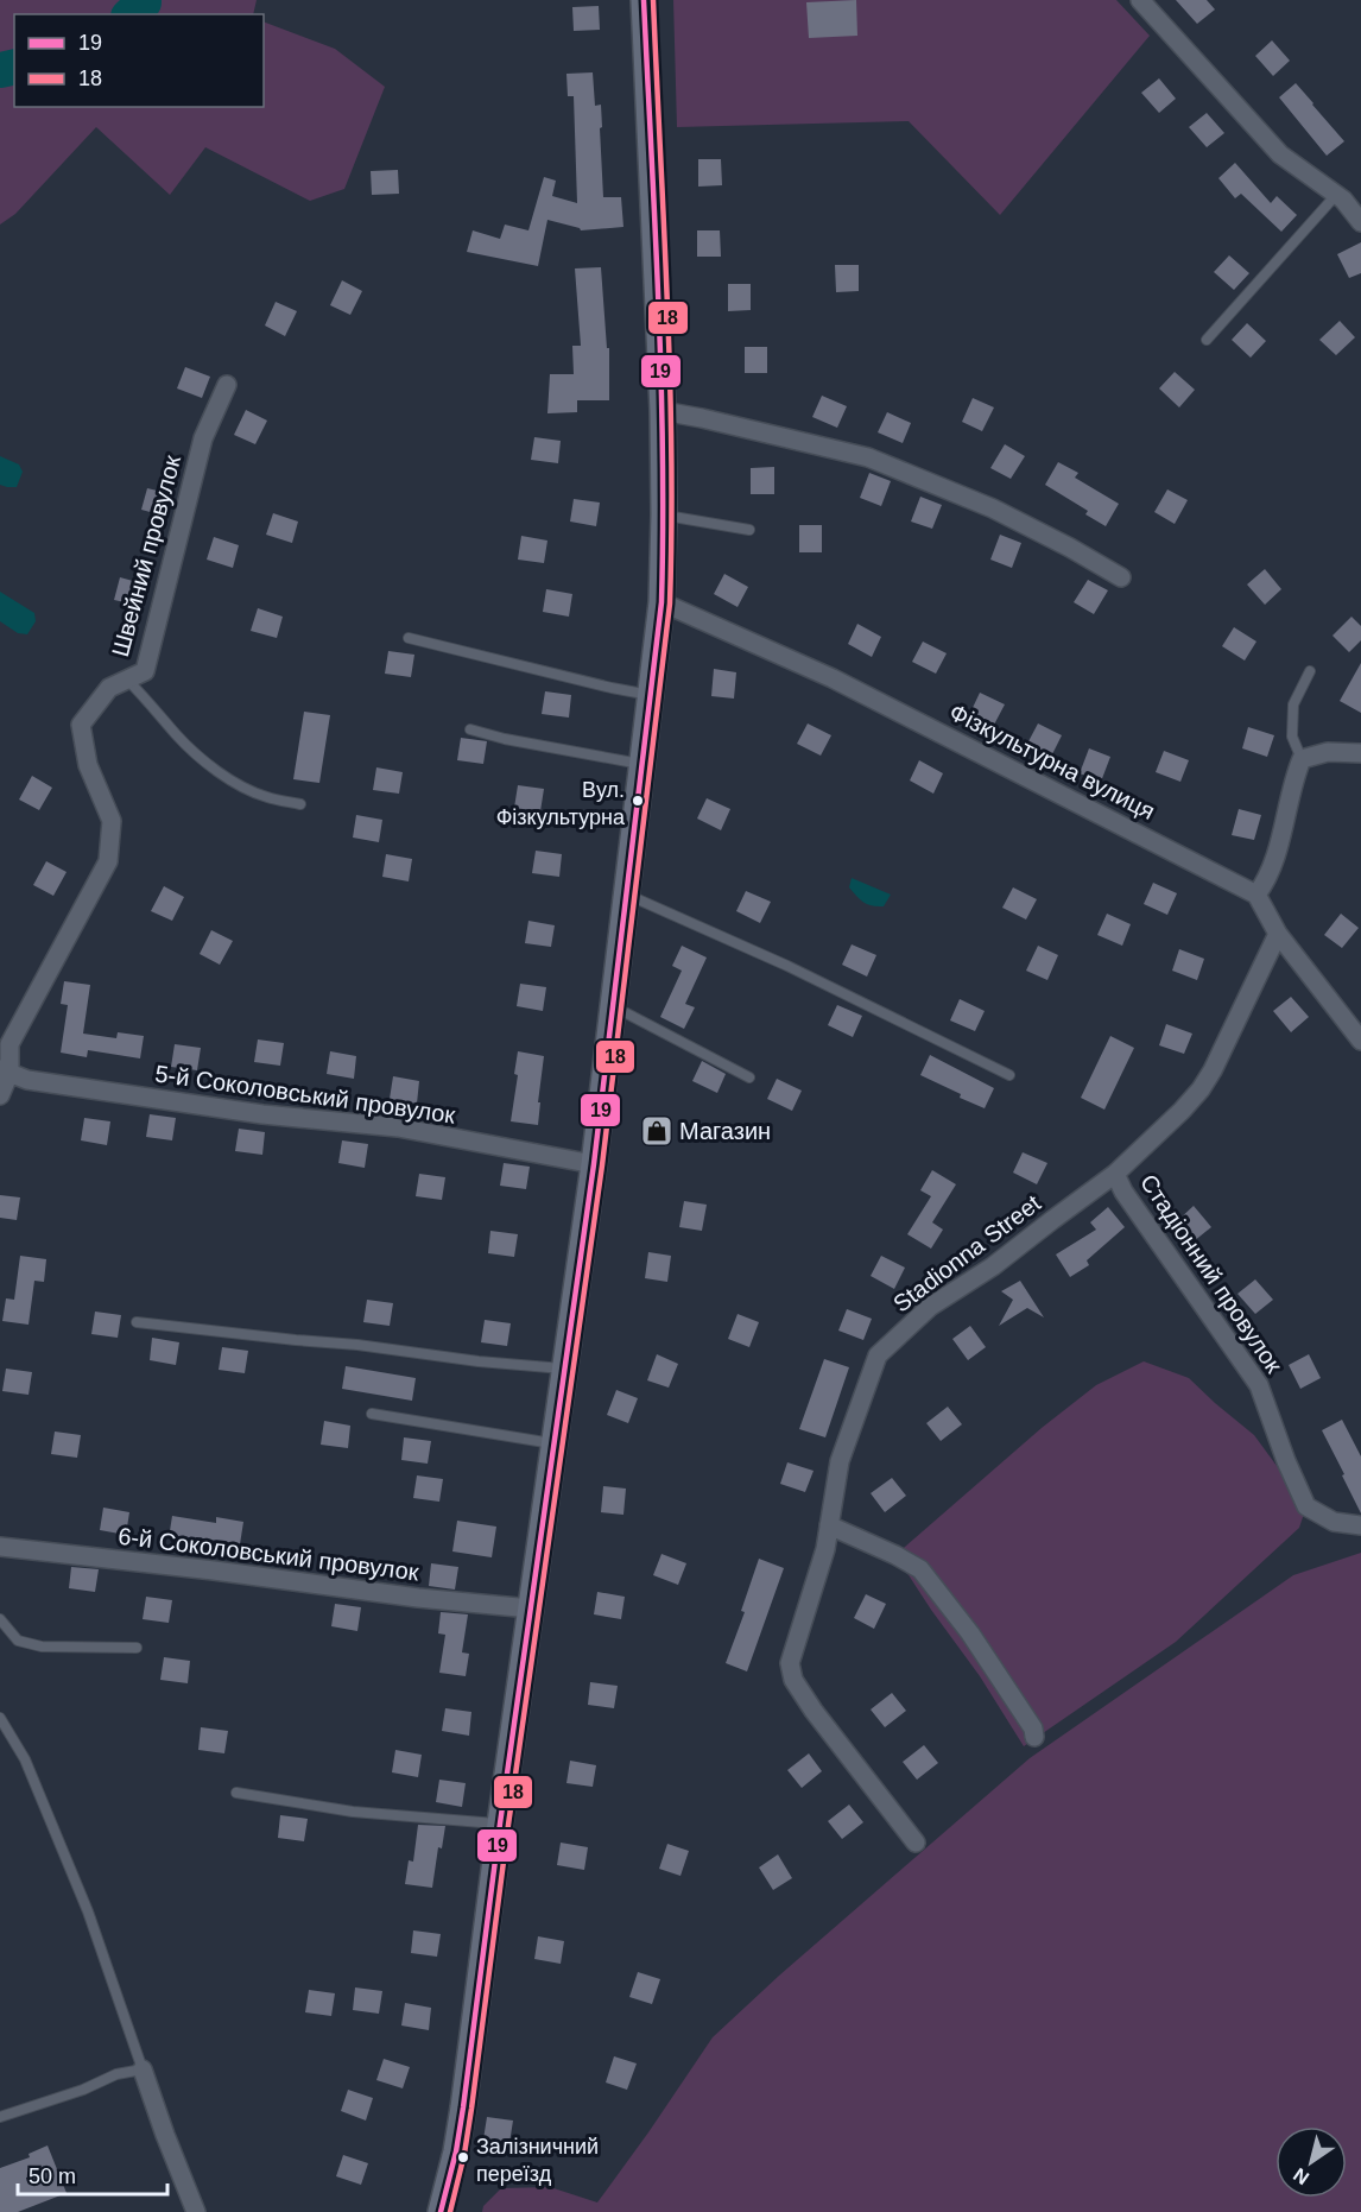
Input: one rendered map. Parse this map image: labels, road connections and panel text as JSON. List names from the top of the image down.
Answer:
{
  "streets": {
    "street": [
      "Швейний провулок",
      "Фізкультурна вулиця",
      "5-й Соколовський провулок",
      "Stadionna Street",
      "Стадіонний провулок",
      "6-й Соколовський провулок"
    ]
  },
  "crossings": [
    ["Швейний провулок", "5-й Соколовський провулок"],
    ["Stadionna Street", "Стадіонний провулок"]
  ],
  "places": {
    "other": ["Вул. Фізкультурна", "Залізничний переїзд"],
    "shop": ["Магазин"]
  },
  "lines": ["transit line 19", "transit line 18"],
  "legend": ["19", "18"],
  "scale_bar": "50 m",
  "north": "bottom left"
}
